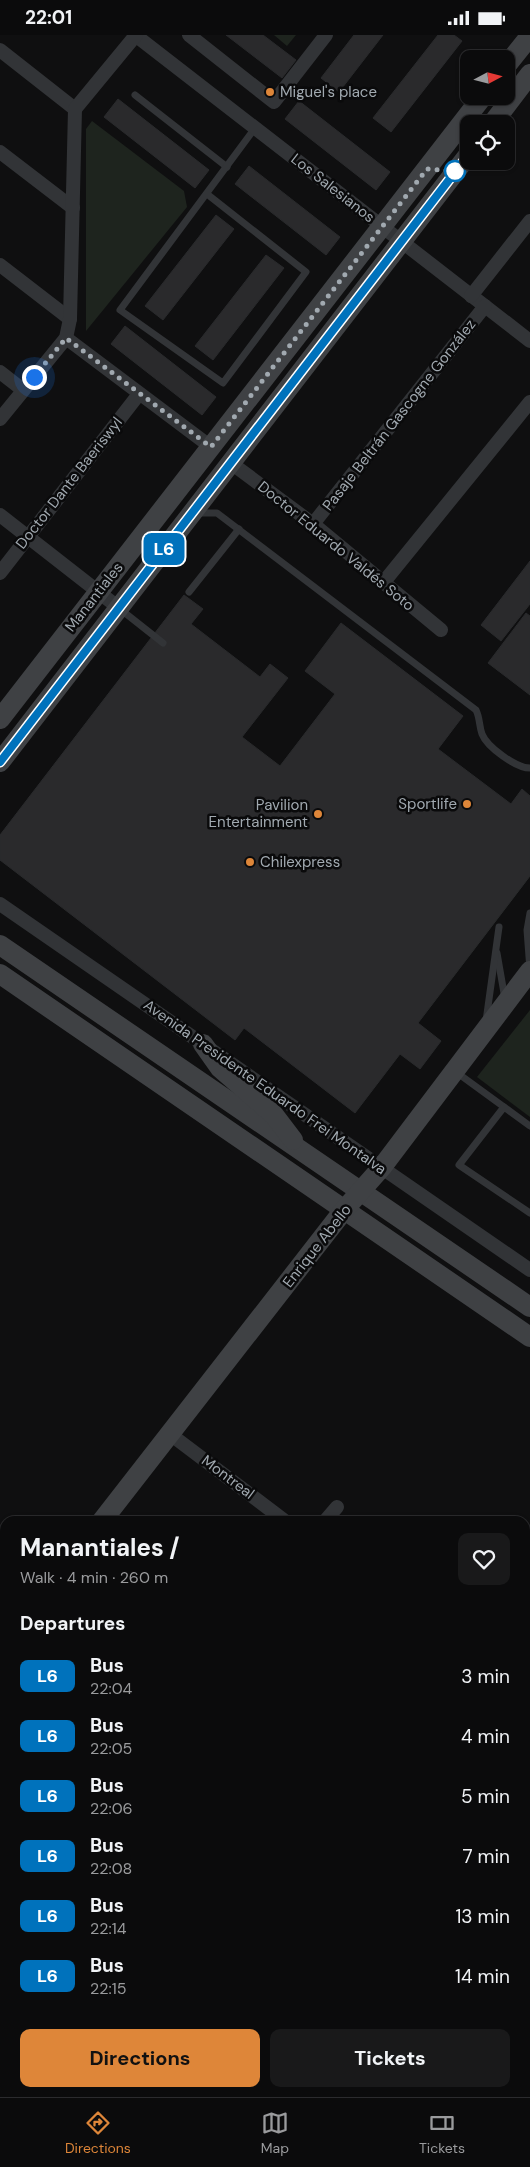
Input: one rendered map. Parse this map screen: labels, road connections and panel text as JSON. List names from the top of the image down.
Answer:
{
  "streets": {
    "street": [
      "Los Salesianos",
      "Pasaje Beltrán Gascogne González",
      "Doctor Dante Baeriswyl",
      "Doctor Eduardo Valdés Soto",
      "Manantiales",
      "Avenida Presidente Eduardo Frei Montalva",
      "Enrique Abello",
      "Montreal"
    ]
  },
  "crossings": [
    ["Los Salesianos", "Pasaje Beltrán Gascogne González"],
    ["Los Salesianos", "Manantiales"],
    ["Pasaje Beltrán Gascogne González", "Doctor Eduardo Valdés Soto"],
    ["Doctor Eduardo Valdés Soto", "Manantiales"],
    ["Avenida Presidente Eduardo Frei Montalva", "Enrique Abello"],
    ["Enrique Abello", "Montreal"]
  ],
  "places": [
    "Miguel's place",
    "Sportlife",
    "Pavilion Entertainment",
    "Chilexpress"
  ],
  "lines": ["bus line L6"],
  "north": "right",
  "page": {
    "status": "22:01",
    "on_map": "L6",
    "heading": [
      ["Manantiales /", "Walk · 4 min · 260 m"],
      "Departures"
    ],
    "list": [
      {
        "mark": "L6",
        "name": "Bus",
        "note": "22:04",
        "value": "3 min"
      },
      {
        "mark": "L6",
        "name": "Bus",
        "note": "22:05",
        "value": "4 min"
      },
      {
        "mark": "L6",
        "name": "Bus",
        "note": "22:06",
        "value": "5 min"
      },
      {
        "mark": "L6",
        "name": "Bus",
        "note": "22:08",
        "value": "7 min"
      },
      {
        "mark": "L6",
        "name": "Bus",
        "note": "22:14",
        "value": "13 min"
      },
      {
        "mark": "L6",
        "name": "Bus",
        "note": "22:15",
        "value": "14 min"
      }
    ],
    "buttons": ["Directions", "Tickets"],
    "tabs": ["Directions", "Map", "Tickets"]
  }
}
